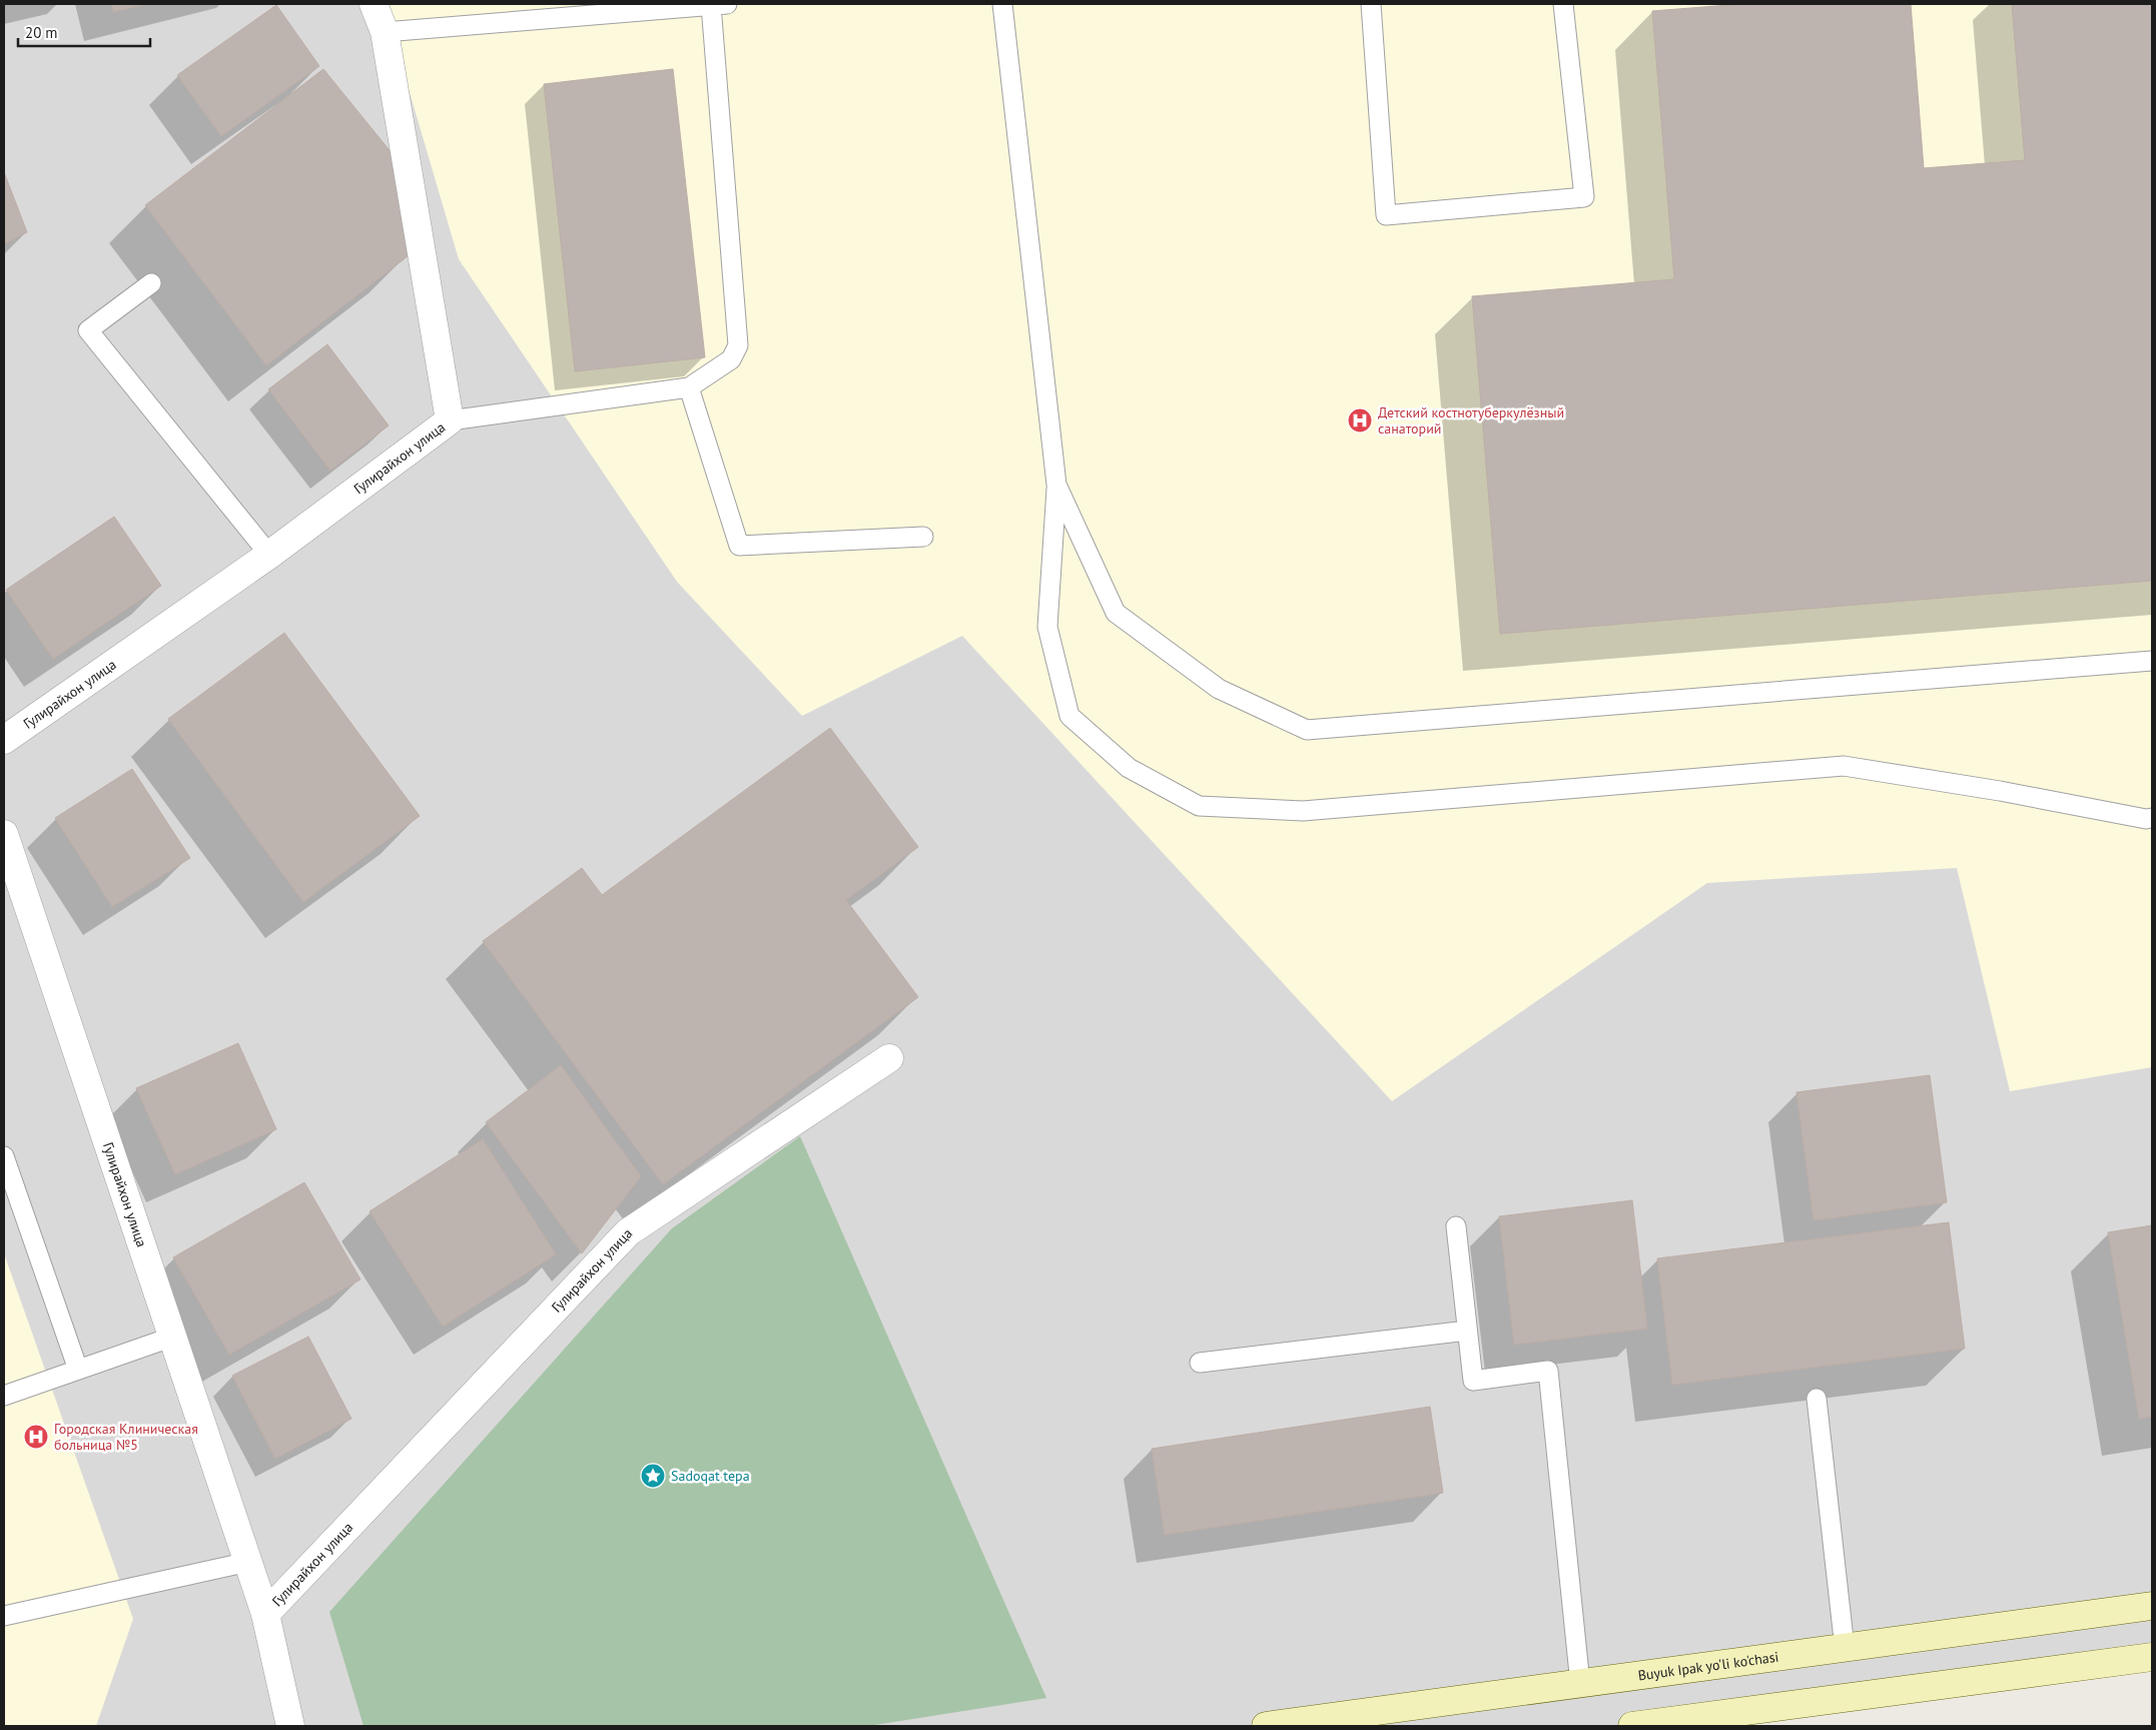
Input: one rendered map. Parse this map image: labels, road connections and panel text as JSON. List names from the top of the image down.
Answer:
{
  "streets": {
    "main road": ["Buyuk Ipak yo'li ko'chasi"],
    "street": ["Гулирайхон улица"]
  },
  "places": {
    "hospital": ["Детский костнотуберкулёзный санаторий", "Городская Клиническая больница №5"],
    "place": ["Sadoqat tepa"]
  },
  "scale_bar": "20 m"
}
